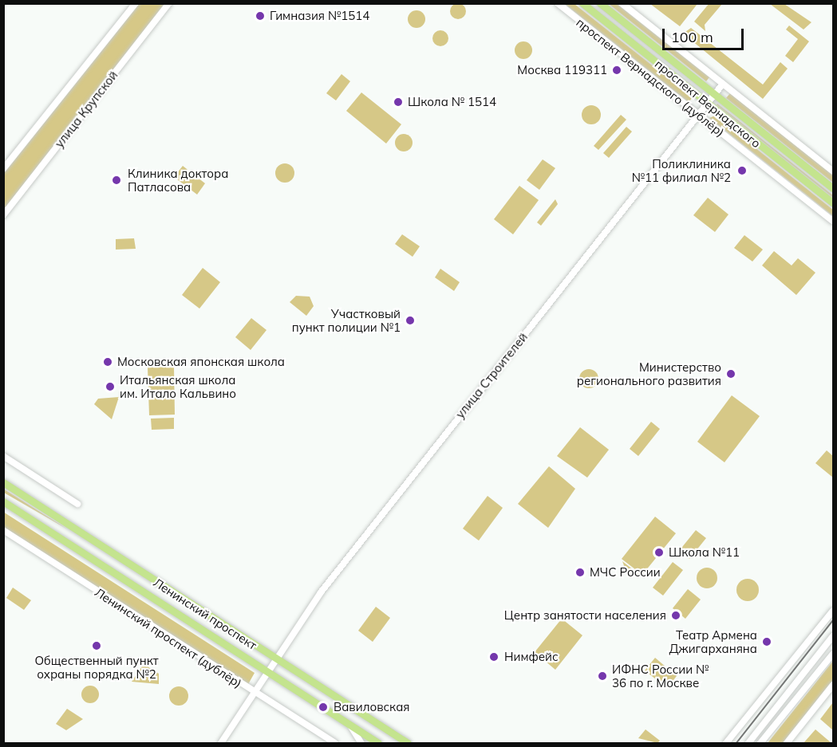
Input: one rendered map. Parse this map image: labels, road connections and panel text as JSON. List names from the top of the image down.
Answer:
{
  "streets": {
    "main road": ["проспект Вернадского", "Ленинский проспект"],
    "street": [
      "проспект Вернадского (дублёр)",
      "улица Крупской",
      "улица Строителей",
      "Ленинский проспект (дублёр)"
    ]
  },
  "crossings": [
    ["проспект Вернадского (дублёр)", "улица Строителей"],
    ["проспект Вернадского", "улица Строителей"],
    ["улица Строителей", "Ленинский проспект"],
    ["улица Строителей", "Ленинский проспект (дублёр)"]
  ],
  "places": [
    "Гимназия №1514",
    "Москва 119311",
    "Школа № 1514",
    "Поликлиника №11 филиал №2",
    "Клиника доктора Патласова",
    "Участковый пункт полиции №1",
    "Московская японская школа",
    "Министерство регионального развития",
    "Итальянская школа им. Итало Кальвино",
    "Школа №11",
    "МЧС России",
    "Центр занятости населения",
    "Театр Армена Джигарханяна",
    "Общественный пункт охраны порядка №2",
    "Нимфейс",
    "ИФНС России № 36 по г. Москве",
    "Вавиловская"
  ],
  "scale_bar": "100 m"
}
